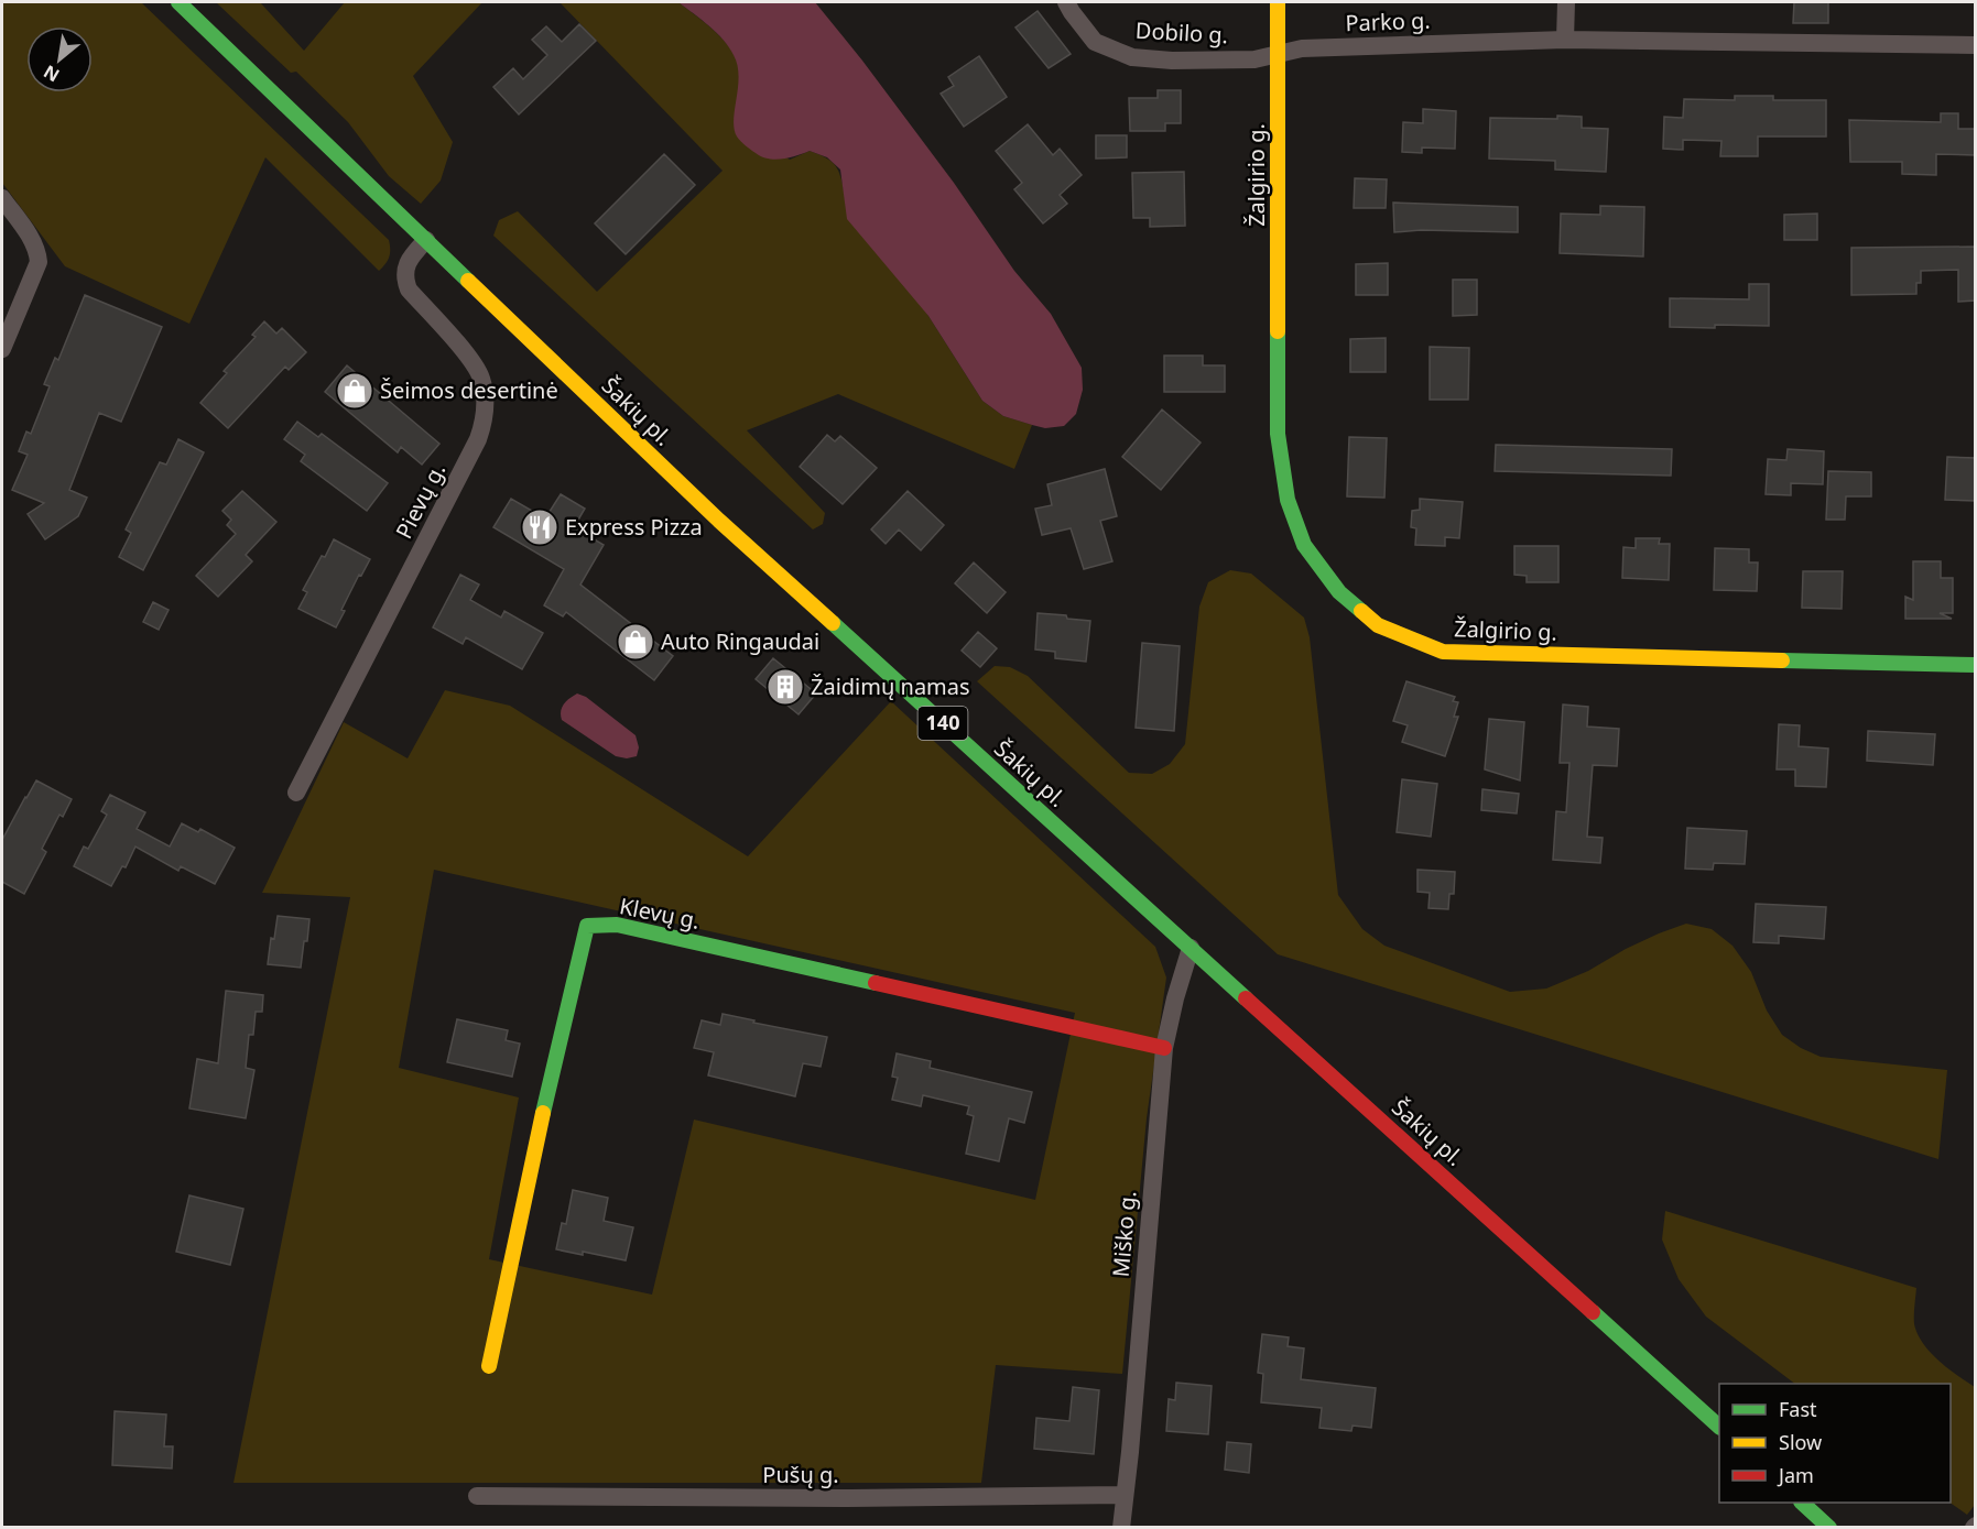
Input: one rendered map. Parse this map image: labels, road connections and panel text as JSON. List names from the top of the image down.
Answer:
{
  "streets": {
    "street": [
      "Parko g.",
      "Dobilo g.",
      "Žalgirio g.",
      "Šakių pl.",
      "Pievų g.",
      "140",
      "Klevų g.",
      "Miško g.",
      "Pušų g."
    ]
  },
  "crossings": [
    ["Parko g.", "Dobilo g."],
    ["Parko g.", "Žalgirio g."],
    ["Dobilo g.", "Žalgirio g."],
    ["Šakių pl.", "Pievų g."],
    ["Šakių pl.", "Miško g."],
    ["Klevų g.", "Miško g."],
    ["Miško g.", "Pušų g."]
  ],
  "places": {
    "shop": ["Šeimos desertinė", "Auto Ringaudai"],
    "restaurant": ["Express Pizza"],
    "building": ["Žaidimų namas"]
  },
  "legend": ["Fast", "Slow", "Jam"],
  "north": "bottom left"
}
